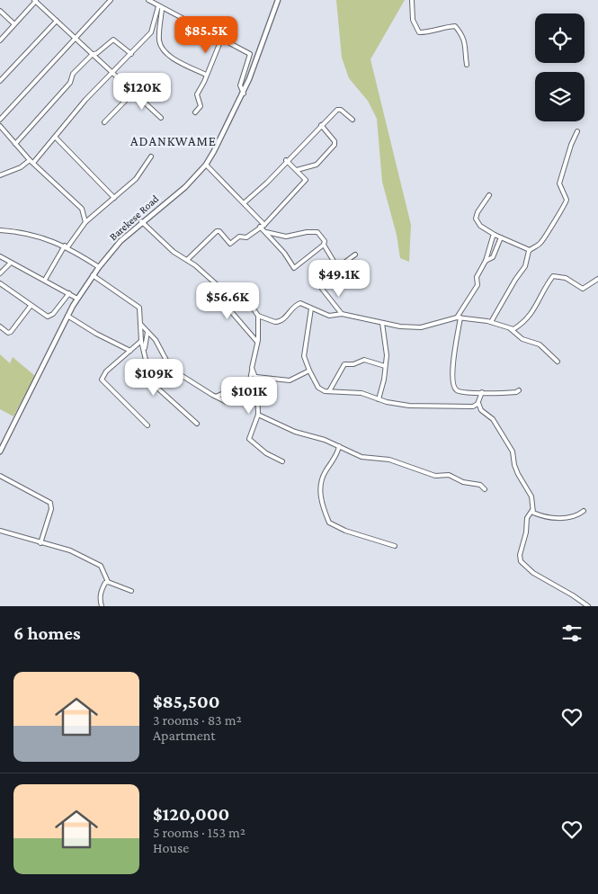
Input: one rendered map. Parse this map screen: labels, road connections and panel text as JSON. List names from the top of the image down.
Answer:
{
  "streets": {
    "main road": ["Barekese Road"]
  },
  "districts": ["ADANKWAME"],
  "page": {
    "price": [
      "$85.5K",
      "$120K",
      "$49.1K",
      "$56.6K",
      "$109K",
      "$101K"
    ],
    "heading": "6 homes",
    "list": [
      {
        "name": "$85,500",
        "note": "3 rooms · 83 m² · Apartment"
      },
      {
        "name": "$120,000",
        "note": "5 rooms · 153 m² · House"
      }
    ]
  }
}
